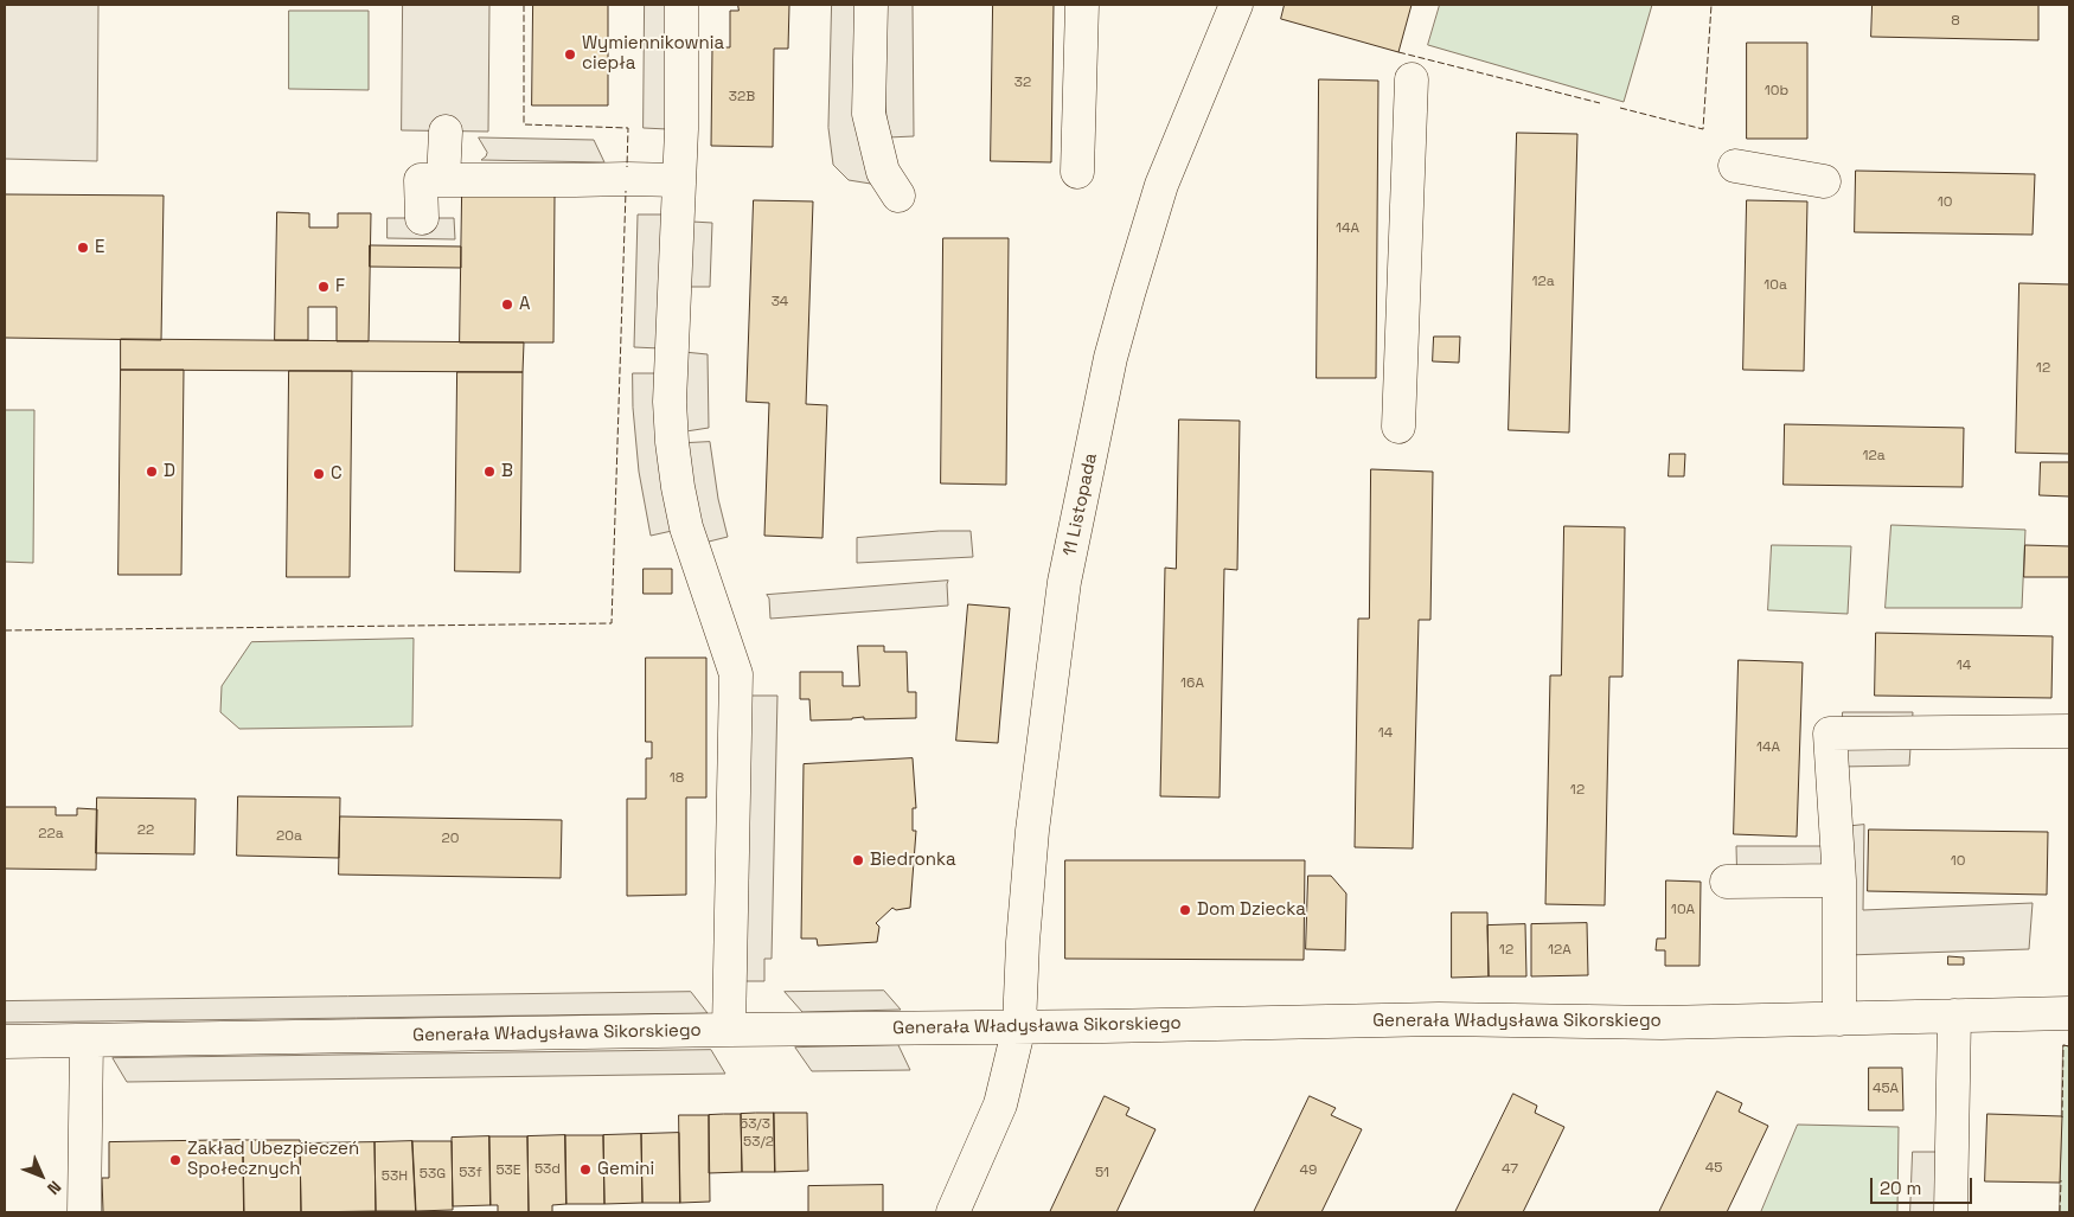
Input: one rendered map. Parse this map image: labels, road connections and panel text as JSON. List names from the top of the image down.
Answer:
{
  "streets": {
    "street": ["11 Listopada", "Generała Władysława Sikorskiego"]
  },
  "crossings": [
    ["11 Listopada", "Generała Władysława Sikorskiego"]
  ],
  "places": [
    "Wymiennikownia ciepła",
    "E",
    "F",
    "A",
    "D",
    "B",
    "C",
    "Biedronka",
    "Dom Dziecka",
    "Zakład Ubezpieczeń Społecznych",
    "Gemini"
  ],
  "house_numbers": [
    "8",
    "32",
    "10b",
    "32B",
    "10",
    "14A",
    "12a",
    "10a",
    "34",
    "12",
    "12a",
    "14",
    "16A",
    "14",
    "14A",
    "18",
    "12",
    "22",
    "22a",
    "20a",
    "20",
    "10",
    "10A",
    "12",
    "12A",
    "45A",
    "53/3",
    "53/2",
    "45",
    "53d",
    "47",
    "53E",
    "49",
    "53f",
    "51",
    "53G",
    "53H"
  ],
  "scale_bar": "20 m",
  "north": "bottom right"
}
